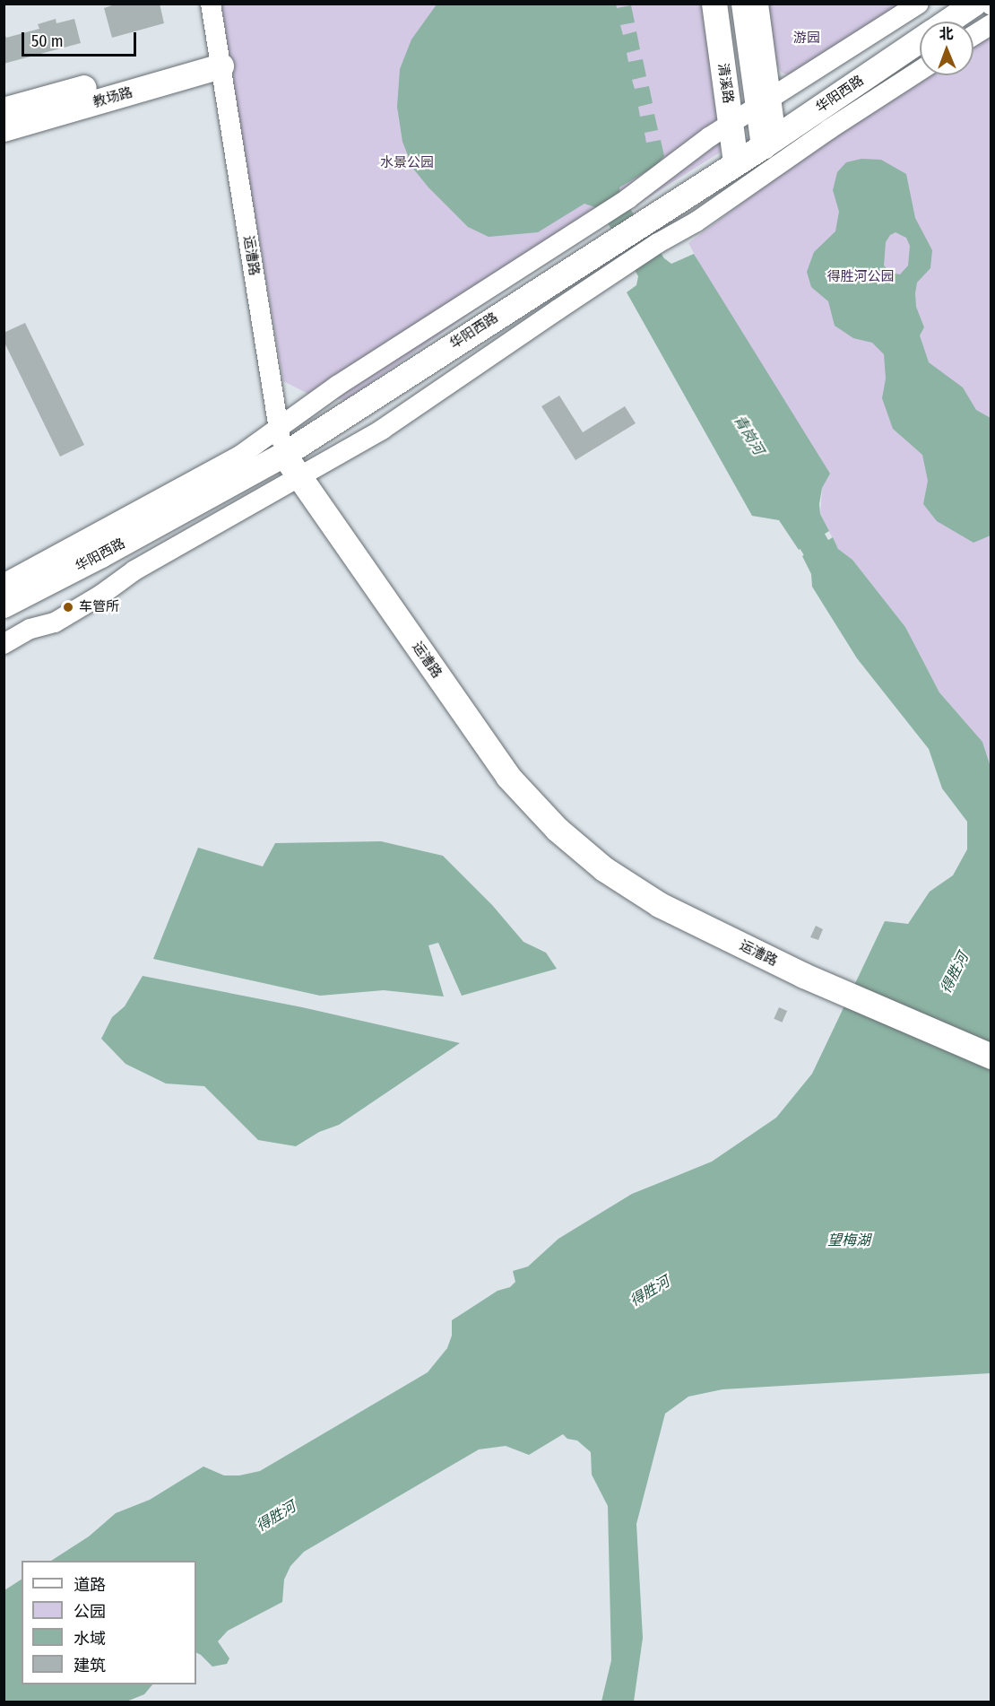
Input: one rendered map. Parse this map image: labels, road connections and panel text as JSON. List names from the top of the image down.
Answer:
{
  "streets": {
    "main road": [
      "清溪路",
      "华阳西路",
      "教场路",
      "运漕路"
    ]
  },
  "crossings": [
    ["清溪路", "华阳西路"],
    ["华阳西路", "运漕路"],
    ["教场路", "运漕路"]
  ],
  "water": ["青岗河", "得胜河", "望梅湖"],
  "parks": ["游园", "水景公园", "得胜河公园"],
  "places": ["车管所"],
  "legend": [
    "道路",
    "公园",
    "水域",
    "建筑"
  ],
  "scale_bar": "50 m",
  "north": "top"
}
